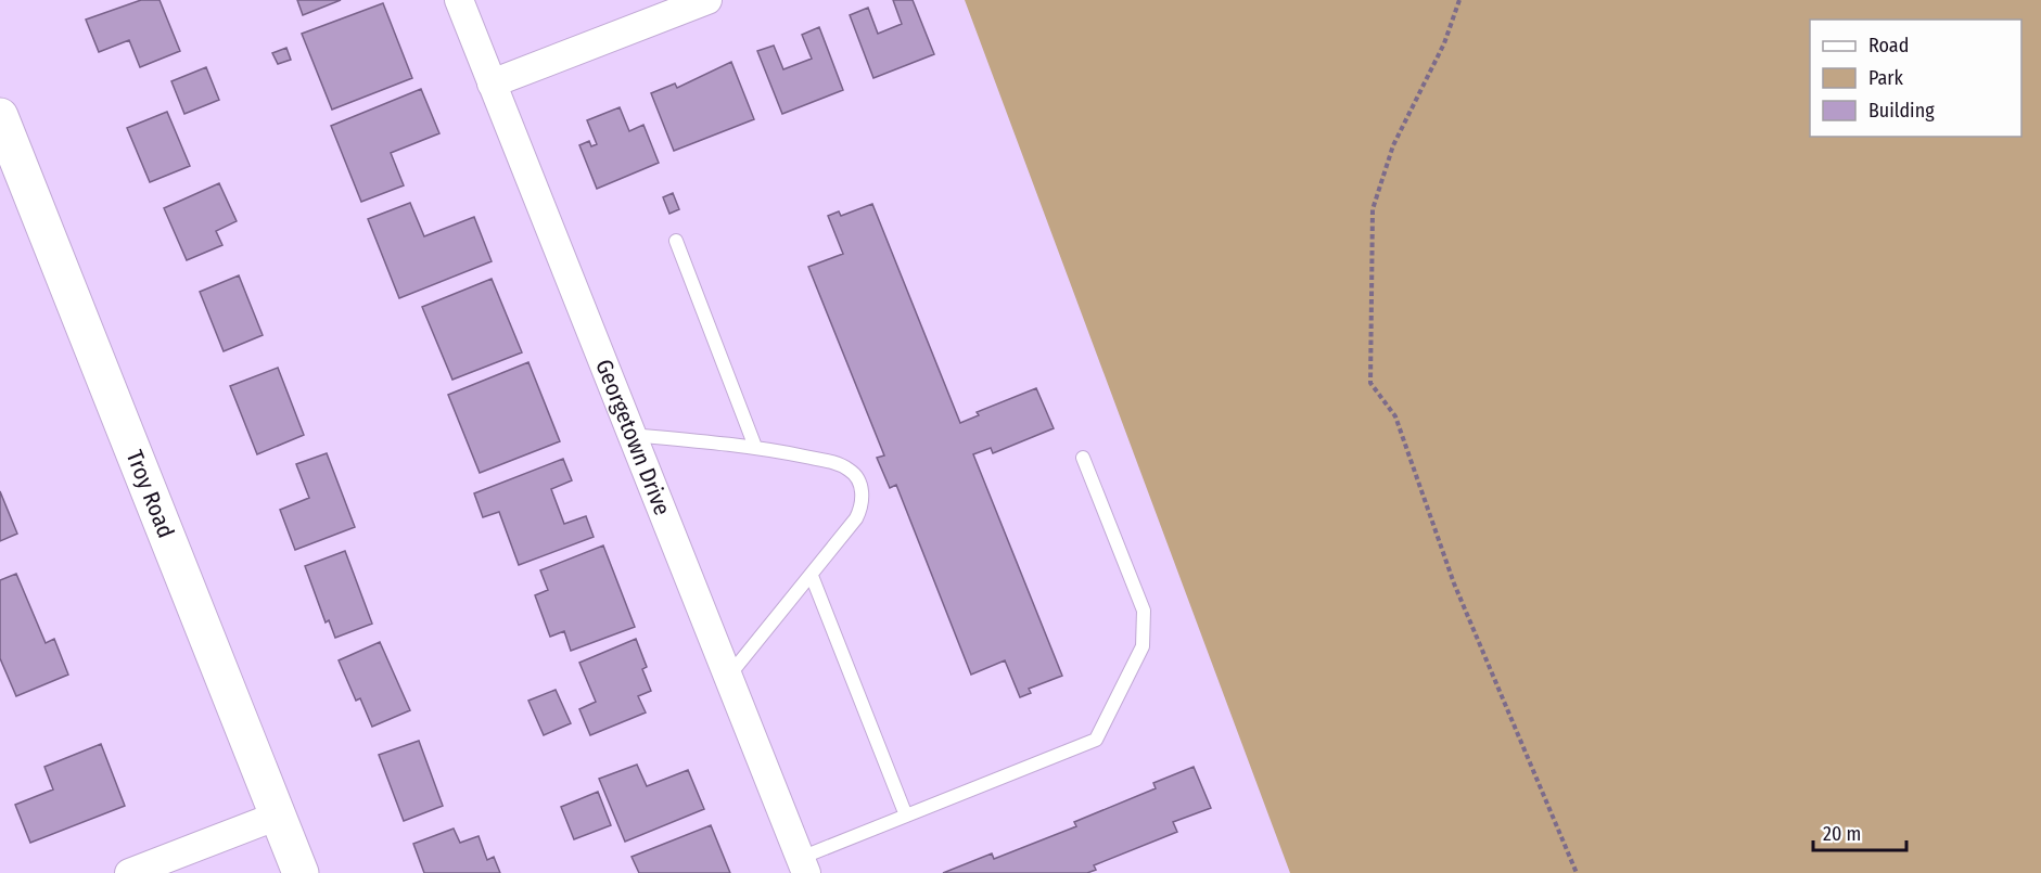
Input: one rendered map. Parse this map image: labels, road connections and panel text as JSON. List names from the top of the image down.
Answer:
{
  "streets": {
    "street": ["Georgetown Drive", "Troy Road"]
  },
  "legend": ["Road", "Park", "Building"],
  "scale_bar": "20 m"
}
